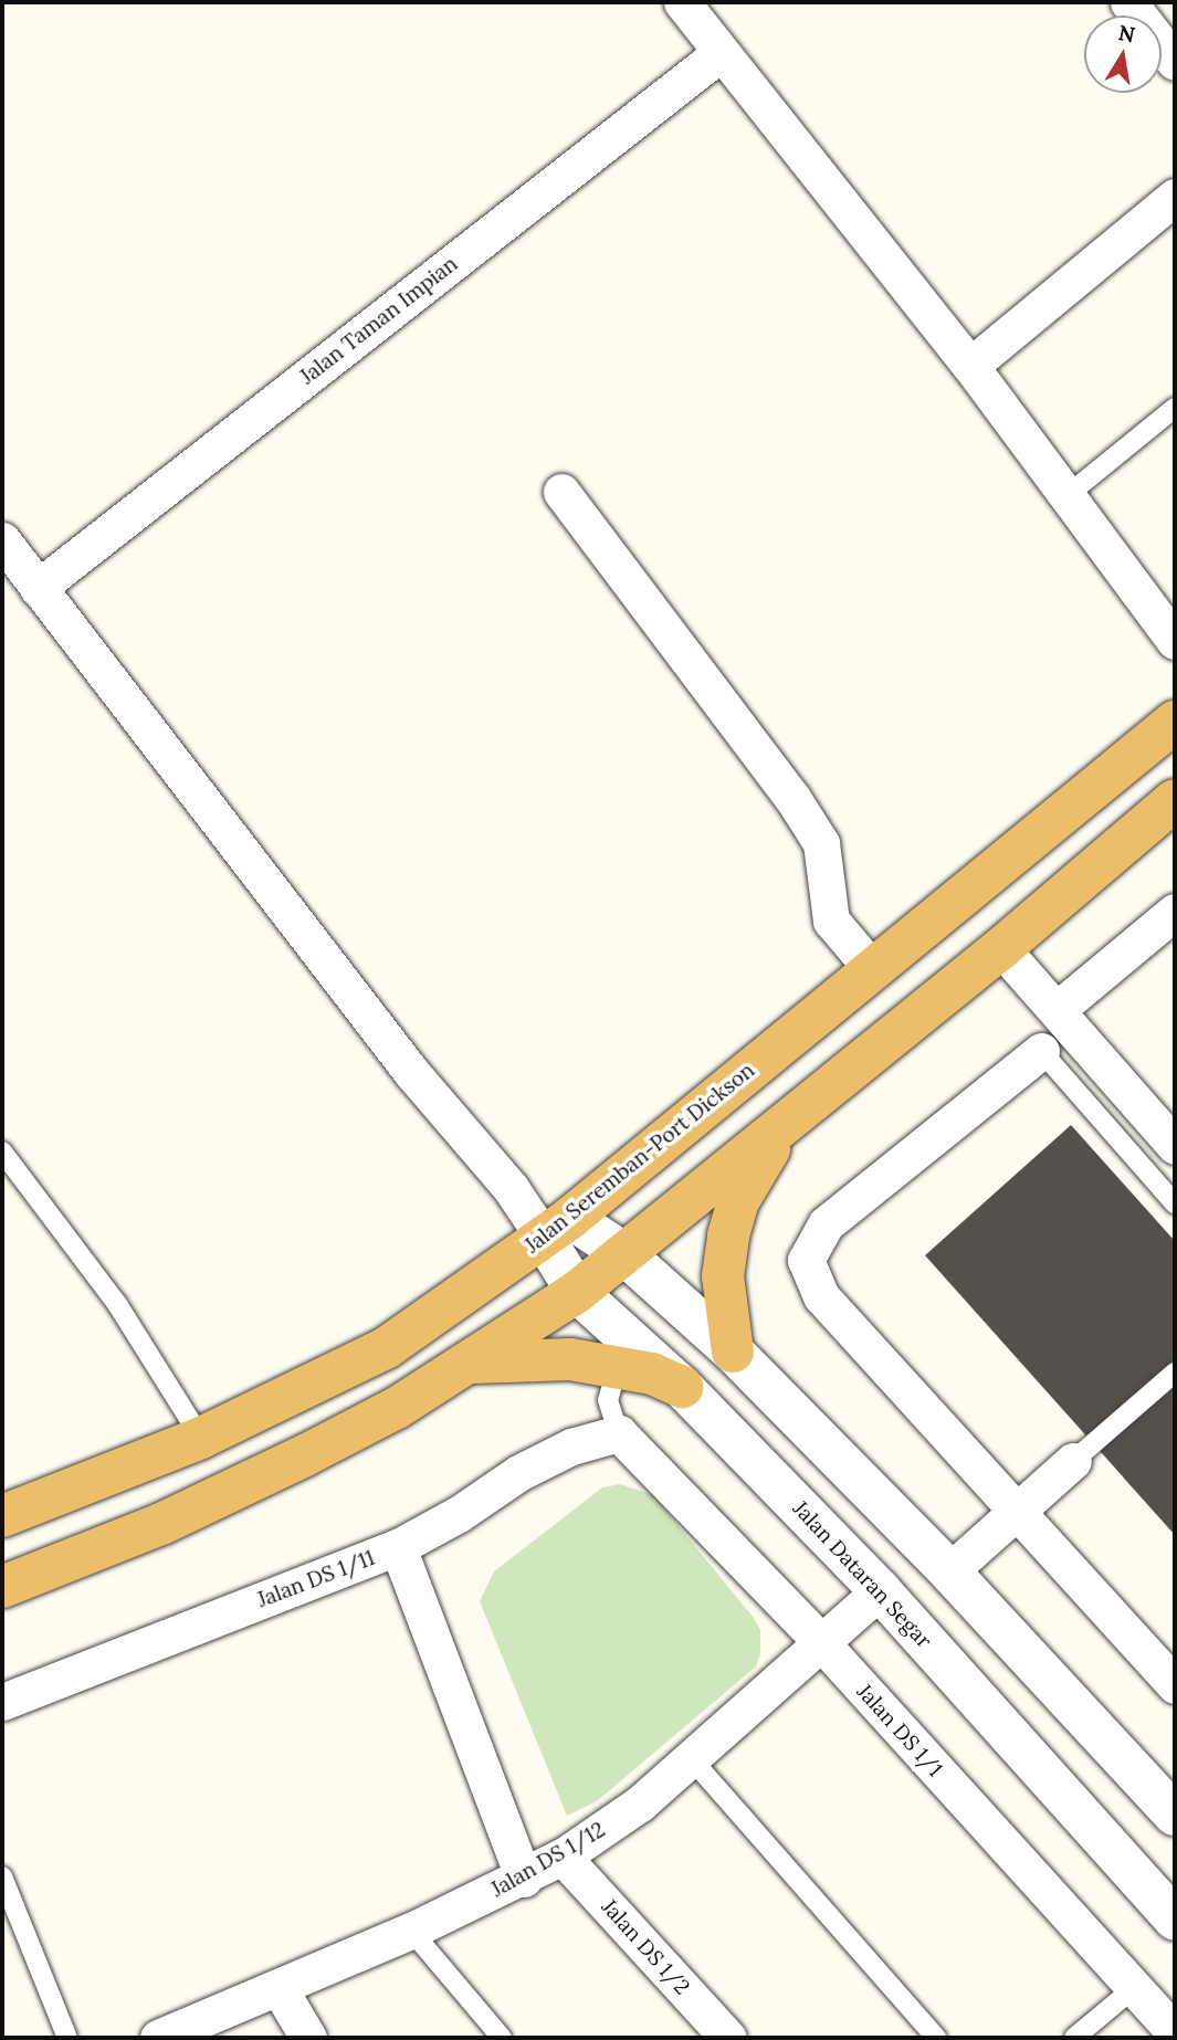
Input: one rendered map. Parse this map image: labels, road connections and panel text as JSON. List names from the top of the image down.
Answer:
{
  "streets": {
    "highway": ["Jalan Seremban-Port Dickson"],
    "street": [
      "Jalan Taman Impian",
      "Jalan Dataran Segar",
      "Jalan DS 1/11",
      "Jalan DS 1/1",
      "Jalan DS 1/12",
      "Jalan DS 1/2"
    ]
  },
  "crossings": [
    ["Jalan Seremban-Port Dickson", "Jalan Dataran Segar"],
    ["Jalan Dataran Segar", "Jalan DS 1/12"],
    ["Jalan DS 1/11", "Jalan DS 1/1"],
    ["Jalan DS 1/1", "Jalan DS 1/12"],
    ["Jalan DS 1/12", "Jalan DS 1/2"]
  ],
  "north": "top"
}
